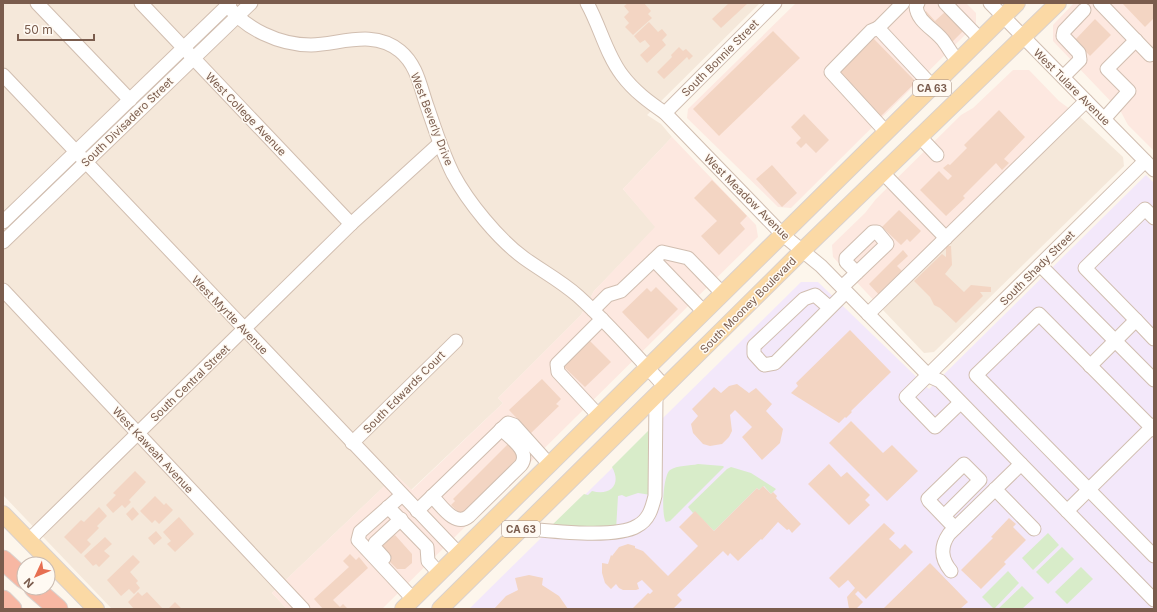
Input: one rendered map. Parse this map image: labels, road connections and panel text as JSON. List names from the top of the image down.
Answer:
{
  "streets": {
    "main road": ["CA 63", "South Mooney Boulevard"],
    "street": [
      "South Bonnie Street",
      "West Tulare Avenue",
      "West College Avenue",
      "West Beverly Drive",
      "South Divisadero Street",
      "West Meadow Avenue",
      "South Shady Street",
      "West Myrtle Avenue",
      "South Central Street",
      "South Edwards Court",
      "West Kaweah Avenue"
    ]
  },
  "crossings": [
    ["South Bonnie Street", "West Meadow Avenue"],
    ["West Tulare Avenue", "CA 63"],
    ["West Tulare Avenue", "South Shady Street"],
    ["West Tulare Avenue", "South Mooney Boulevard"],
    ["CA 63", "West Beverly Drive"],
    ["CA 63", "West Meadow Avenue"],
    ["CA 63", "West Myrtle Avenue"],
    ["West College Avenue", "South Divisadero Street"],
    ["West College Avenue", "South Central Street"],
    ["West Beverly Drive", "South Divisadero Street"],
    ["West Beverly Drive", "South Mooney Boulevard"],
    ["West Beverly Drive", "South Central Street"],
    ["South Divisadero Street", "West Myrtle Avenue"],
    ["West Meadow Avenue", "South Shady Street"],
    ["West Meadow Avenue", "South Mooney Boulevard"],
    ["West Myrtle Avenue", "South Central Street"],
    ["West Myrtle Avenue", "South Edwards Court"],
    ["South Central Street", "West Kaweah Avenue"]
  ],
  "scale_bar": "50 m",
  "north": "bottom left"
}
